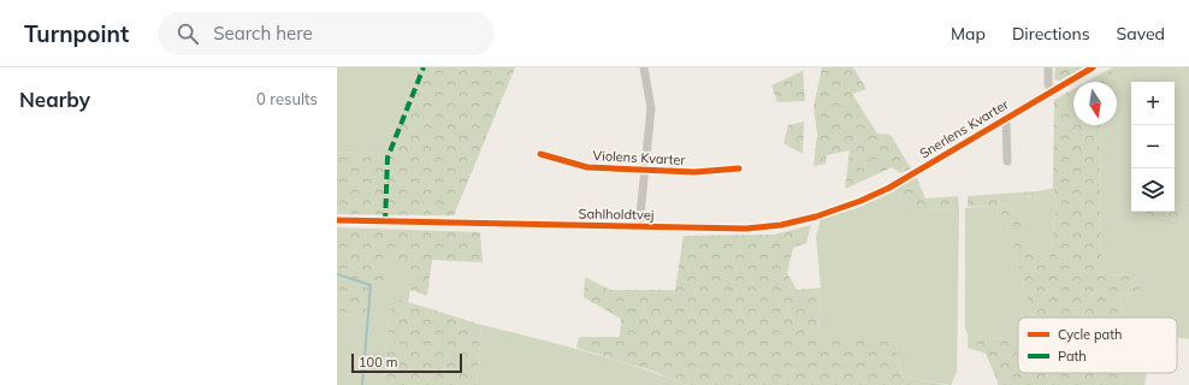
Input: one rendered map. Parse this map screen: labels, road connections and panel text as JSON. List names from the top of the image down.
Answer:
{
  "streets": {
    "street": ["Snerlens Kvarter", "Violens Kvarter", "Sahlholdtvej"]
  },
  "crossings": [
    ["Snerlens Kvarter", "Sahlholdtvej"],
    ["Violens Kvarter", "Sahlholdtvej"]
  ],
  "legend": ["Cycle path", "Path"],
  "scale_bar": "100 m",
  "north": "bottom",
  "page": {
    "header": "Turnpoint",
    "search": "Search here",
    "nav": ["Map", "Directions", "Saved"],
    "heading": ["Nearby", "0 results"],
    "map_buttons": ["+", "−"],
    "scale": "100 m"
  }
}
